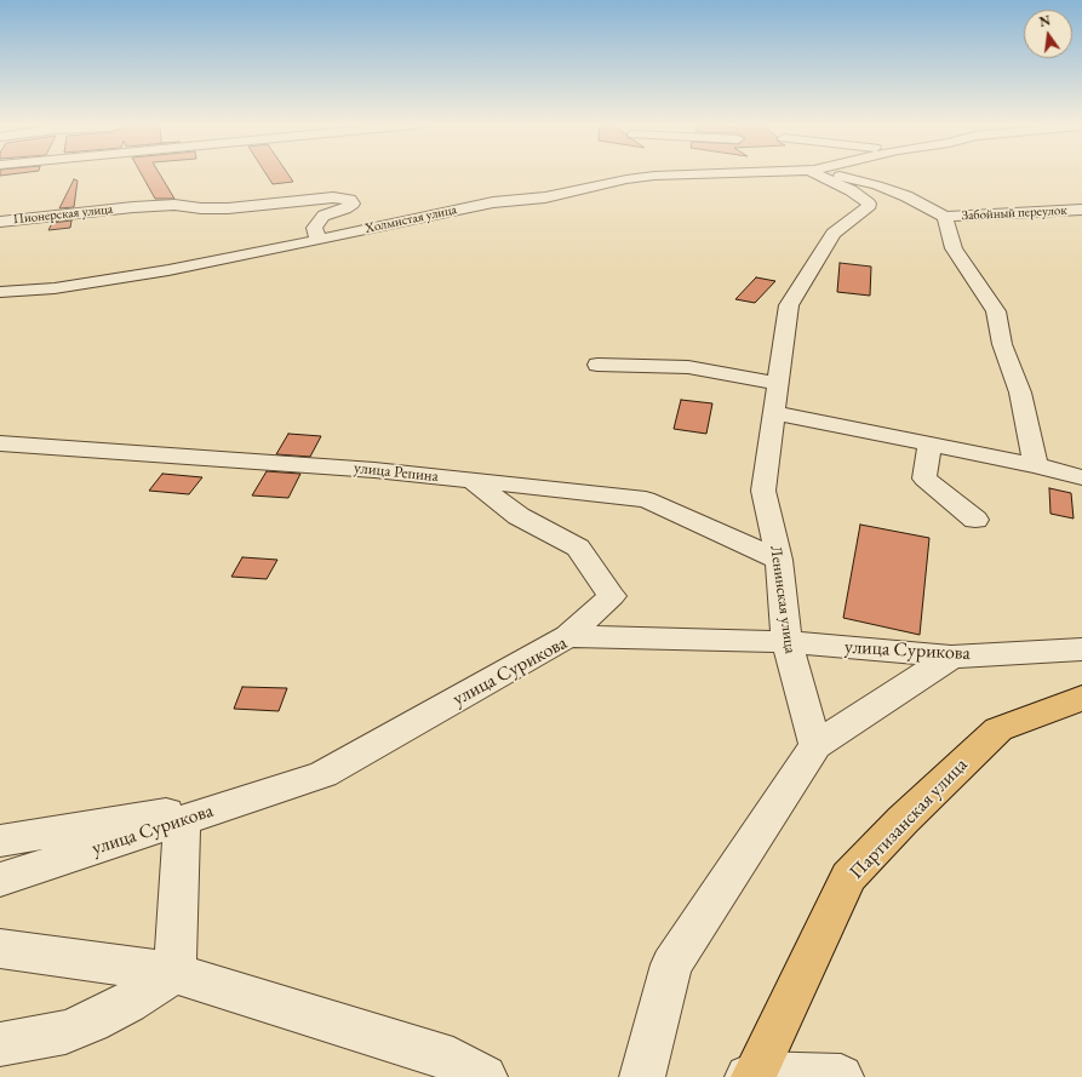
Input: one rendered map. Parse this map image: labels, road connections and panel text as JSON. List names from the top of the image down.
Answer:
{
  "streets": {
    "main road": ["Партизанская улица"],
    "street": [
      "Забойный переулок",
      "Пионерская улица",
      "Холмистая улица",
      "улица Репина",
      "Ленинская улица",
      "улица Сурикова"
    ]
  },
  "crossings": [
    ["Пионерская улица", "Холмистая улица"],
    ["улица Репина", "Ленинская улица"],
    ["Ленинская улица", "улица Сурикова"]
  ],
  "north": "top"
}
